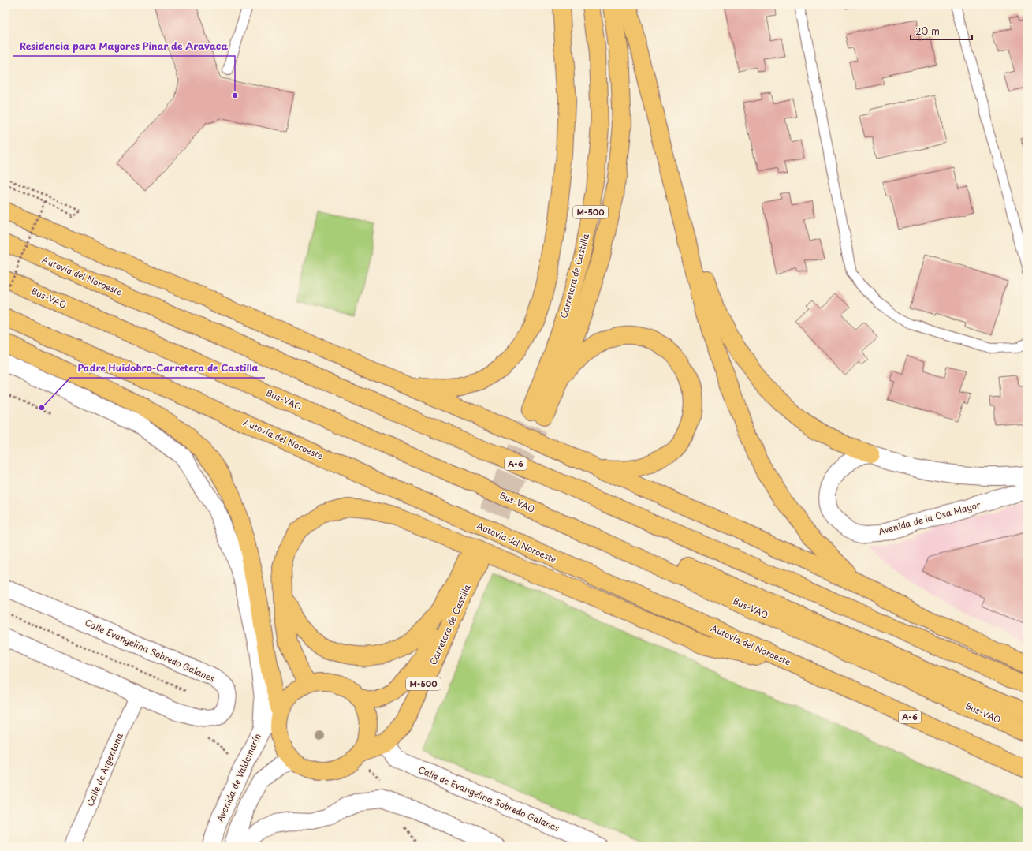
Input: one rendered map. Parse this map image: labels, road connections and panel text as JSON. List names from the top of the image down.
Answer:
{
  "streets": {
    "highway": [
      "M-500",
      "Autovía del Noroeste",
      "Carretera de Castilla",
      "Bus-VAO",
      "A-6"
    ],
    "street": [
      "Avenida de la Osa Mayor",
      "Calle Evangelina Sobredo Galanes",
      "Calle de Argentona",
      "Avenida de Valdemarín",
      "Calle de Evangelina Sobredo Galanes"
    ]
  },
  "crossings": [
    ["M-500", "Carretera de Castilla"],
    ["Carretera de Castilla", "Avenida de Valdemarín"],
    ["Carretera de Castilla", "Calle de Evangelina Sobredo Galanes"],
    ["Calle Evangelina Sobredo Galanes", "Calle de Argentona"]
  ],
  "places": ["Residencia para Mayores Pinar de Aravaca", "Padre Huidobro-Carretera de Castilla"],
  "scale_bar": "20 m"
}
